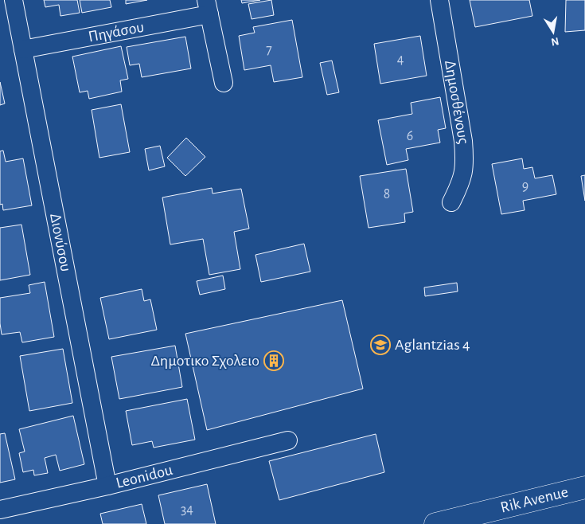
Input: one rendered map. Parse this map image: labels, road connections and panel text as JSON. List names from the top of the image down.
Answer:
{
  "streets": {
    "main road": ["Rik Avenue"],
    "street": [
      "Πηγάσου",
      "Δημοσθένους",
      "Διονύσου",
      "Leonidou"
    ]
  },
  "crossings": [
    ["Πηγάσου", "Διονύσου"],
    ["Διονύσου", "Leonidou"]
  ],
  "places": {
    "school or university": ["Aglantzias 4"],
    "building": ["Δημοτικο Σχολειο"]
  },
  "house_numbers": [
    "7",
    "4",
    "6",
    "9",
    "8",
    "34"
  ],
  "north": "bottom"
}
